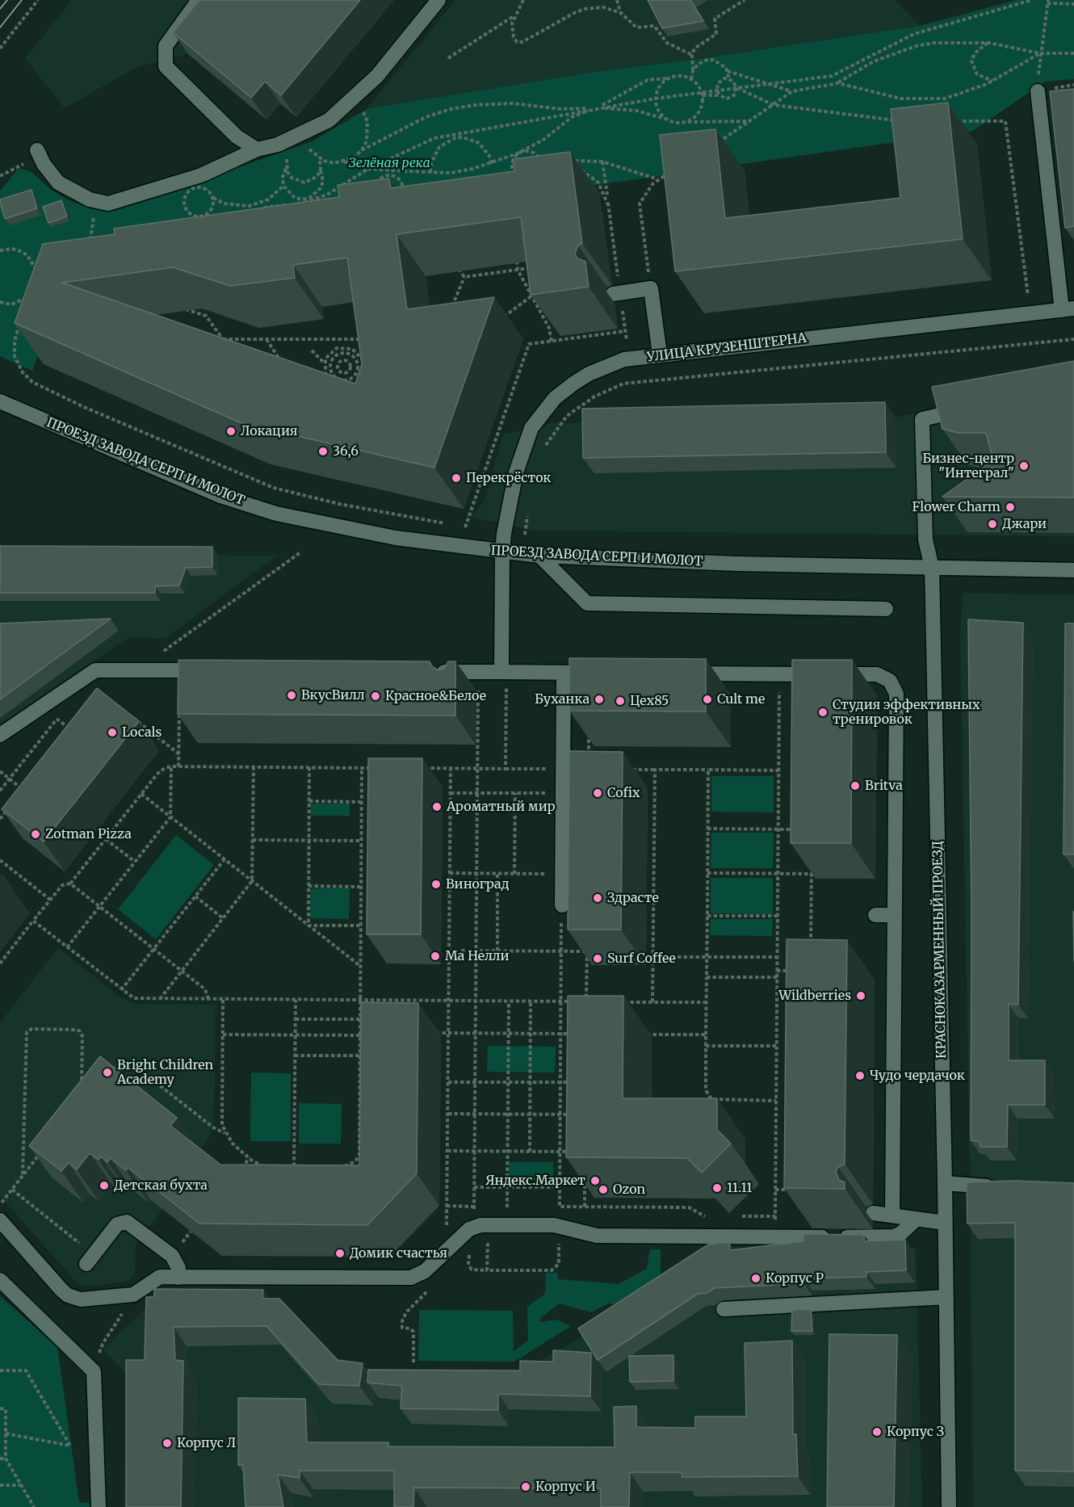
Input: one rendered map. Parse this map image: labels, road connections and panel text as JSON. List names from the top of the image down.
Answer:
{
  "streets": {
    "street": ["УЛИЦА КРУЗЕНШТЕРНА", "ПРОЕЗД ЗАВОДА СЕРП И МОЛОТ", "КРАСНОКАЗАРМЕННЫЙ ПРОЕЗД"]
  },
  "crossings": [
    ["УЛИЦА КРУЗЕНШТЕРНА", "ПРОЕЗД ЗАВОДА СЕРП И МОЛОТ"],
    ["ПРОЕЗД ЗАВОДА СЕРП И МОЛОТ", "КРАСНОКАЗАРМЕННЫЙ ПРОЕЗД"]
  ],
  "parks": ["Зелёная река"],
  "places": [
    "Локация",
    "36,6",
    "Бизнес-центр \"Интеграл\"",
    "Перекрёсток",
    "Flower Charm",
    "Джари",
    "ВкусВилл",
    "Красное&Белое",
    "Буханка",
    "Cult me",
    "Цех85",
    "Студия эффективных тренировок",
    "Locals",
    "Britva",
    "Cofix",
    "Ароматный мир",
    "Zotman Pizza",
    "Виноград",
    "Здрасте",
    "Ма Нелли",
    "Surf Coffee",
    "Wildberries",
    "Bright Children Academy",
    "Чудо чердачок",
    "Яндекс.Маркет",
    "Детская бухта",
    "11.11",
    "Ozon",
    "Домик счастья",
    "Корпус Р",
    "Корпус З",
    "Корпус Л",
    "Корпус И"
  ]
}
